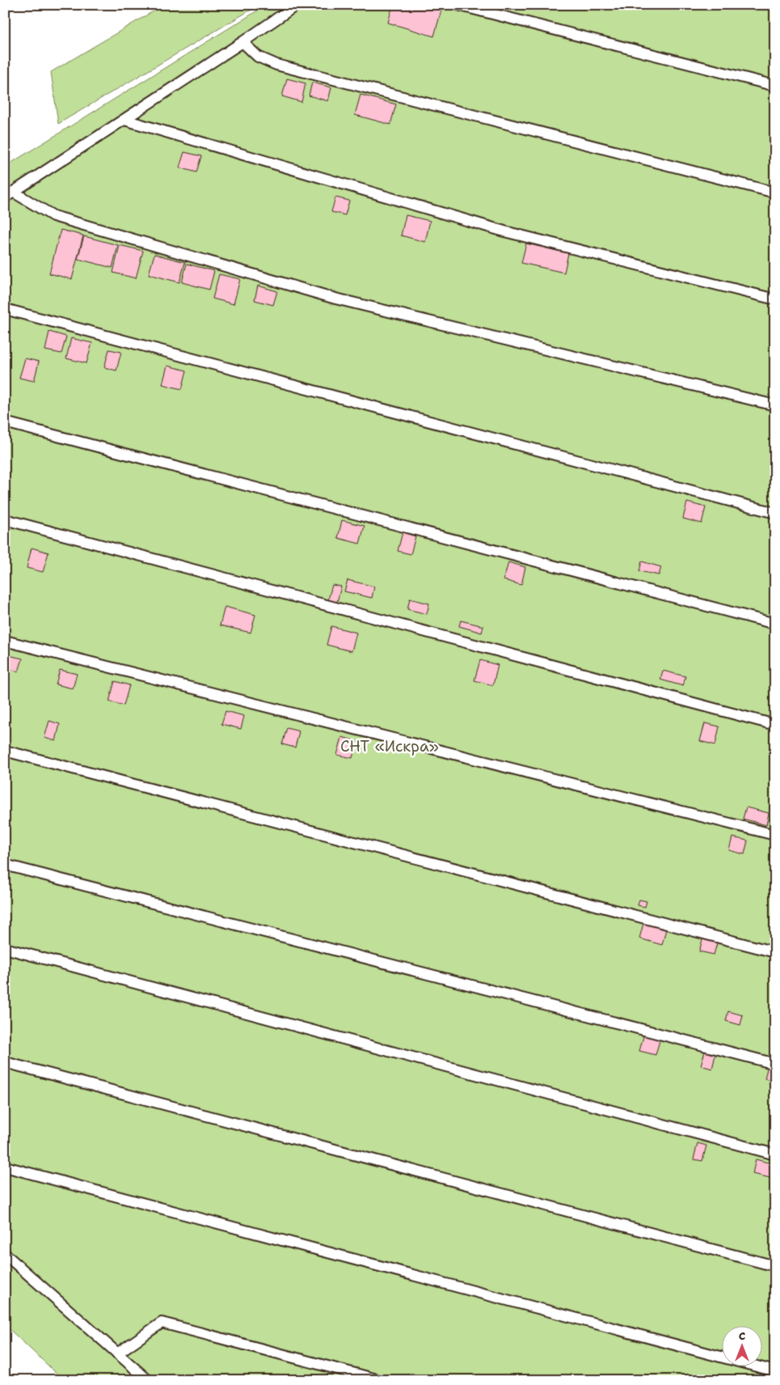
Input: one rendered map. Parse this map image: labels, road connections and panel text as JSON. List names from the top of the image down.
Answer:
{
  "parks": ["СНТ «Искра»"],
  "north": "top"
}
